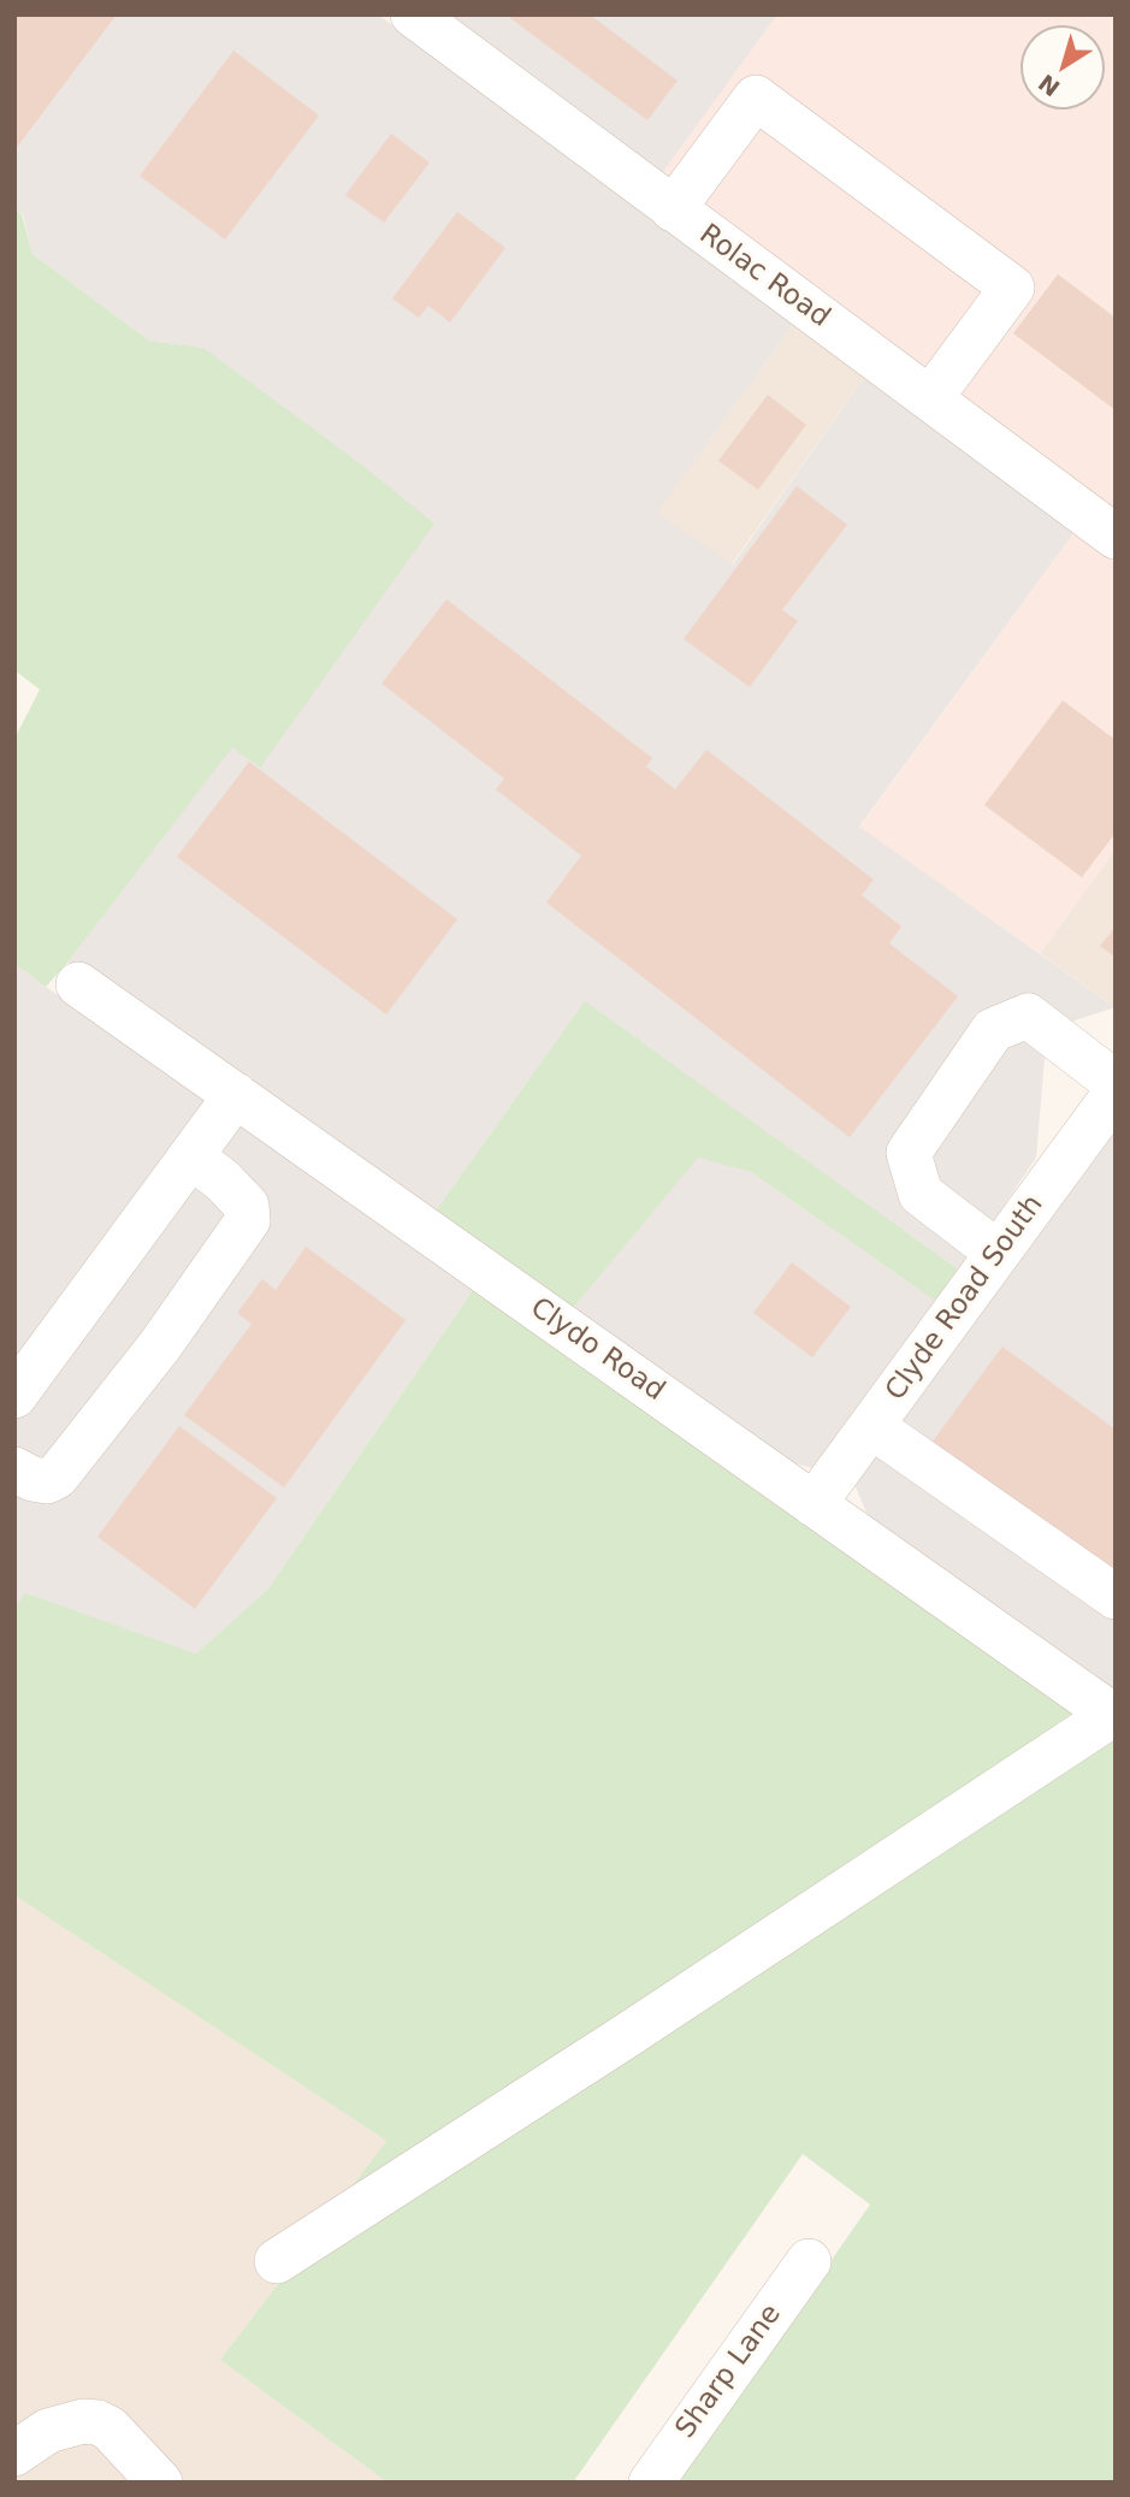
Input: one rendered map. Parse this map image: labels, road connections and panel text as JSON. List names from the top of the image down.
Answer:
{
  "streets": {
    "street": [
      "Rolac Road",
      "Clyde Road South",
      "Clydo Road",
      "Sharp Lane"
    ]
  },
  "crossings": [
    ["Clyde Road South", "Clydo Road"]
  ],
  "north": "bottom left"
}
